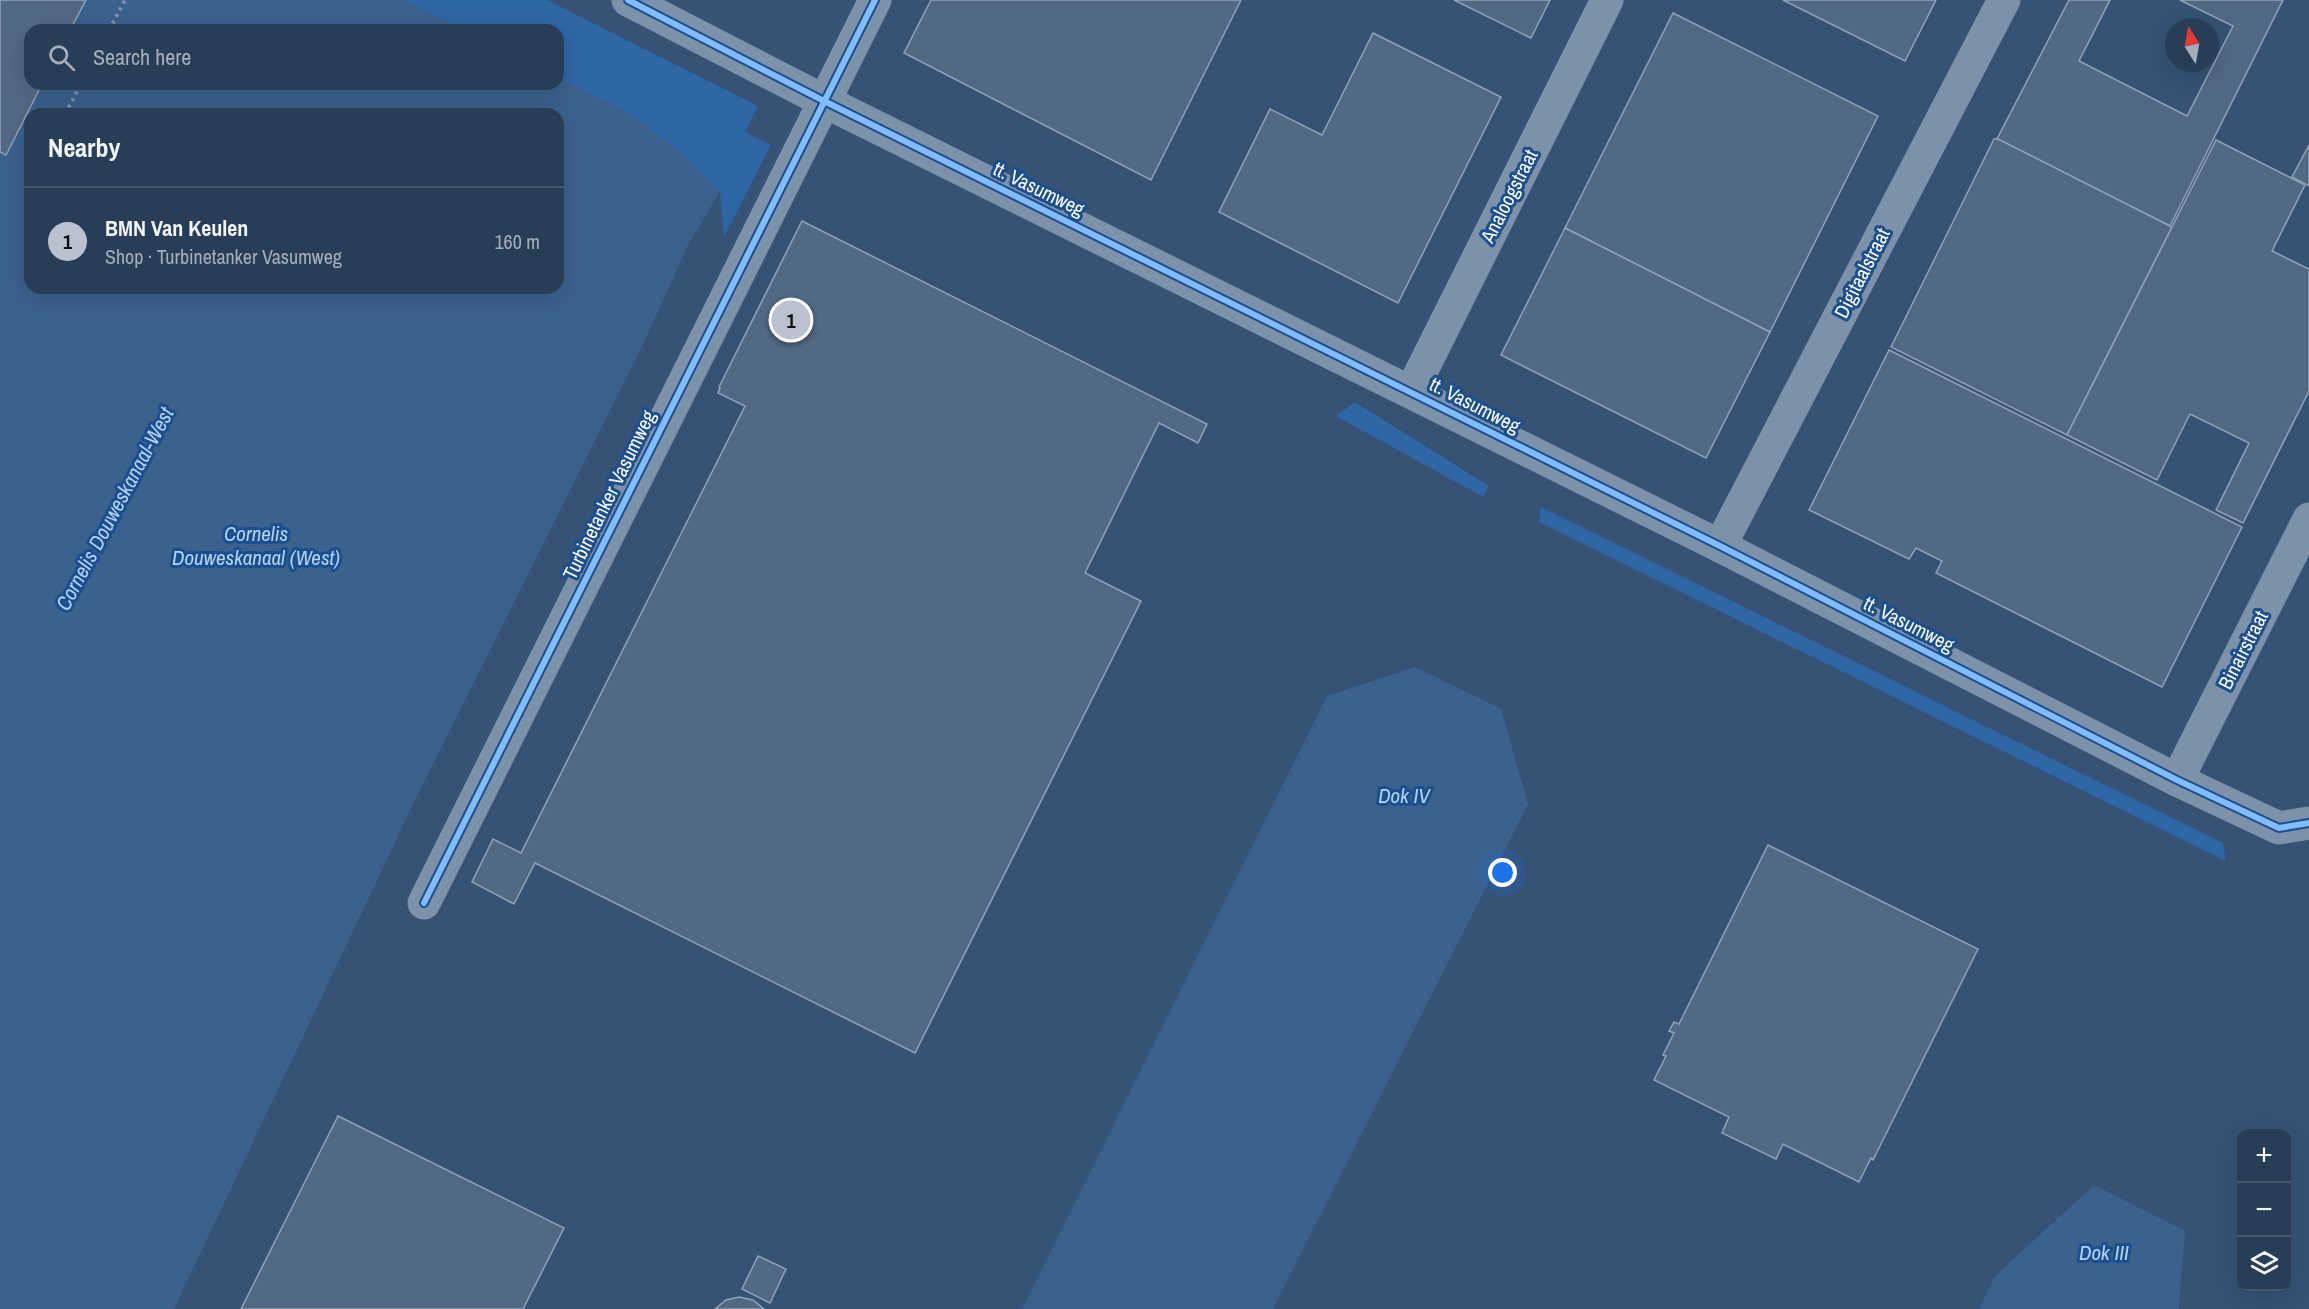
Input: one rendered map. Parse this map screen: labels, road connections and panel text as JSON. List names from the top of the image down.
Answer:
{
  "streets": {
    "street": [
      "tt. Vasumweg",
      "Analoogstraat",
      "Digitaalstraat",
      "Turbinetanker Vasumweg",
      "Binairstraat"
    ]
  },
  "crossings": [
    ["tt. Vasumweg", "Analoogstraat"],
    ["tt. Vasumweg", "Digitaalstraat"],
    ["tt. Vasumweg", "Turbinetanker Vasumweg"],
    ["tt. Vasumweg", "Binairstraat"]
  ],
  "water": [
    "Cornelis Douweskanaal-West",
    "Cornelis Douweskanaal (West)",
    "Dok IV",
    "Dok III"
  ],
  "north": "top",
  "page": {
    "search": "Search here",
    "heading": "Nearby",
    "list": [
      {
        "mark": "1",
        "name": "BMN Van Keulen",
        "note": "Shop · Turbinetanker Vasumweg",
        "value": "160 m"
      }
    ],
    "pins": "1",
    "map_buttons": ["+", "−"]
  }
}
